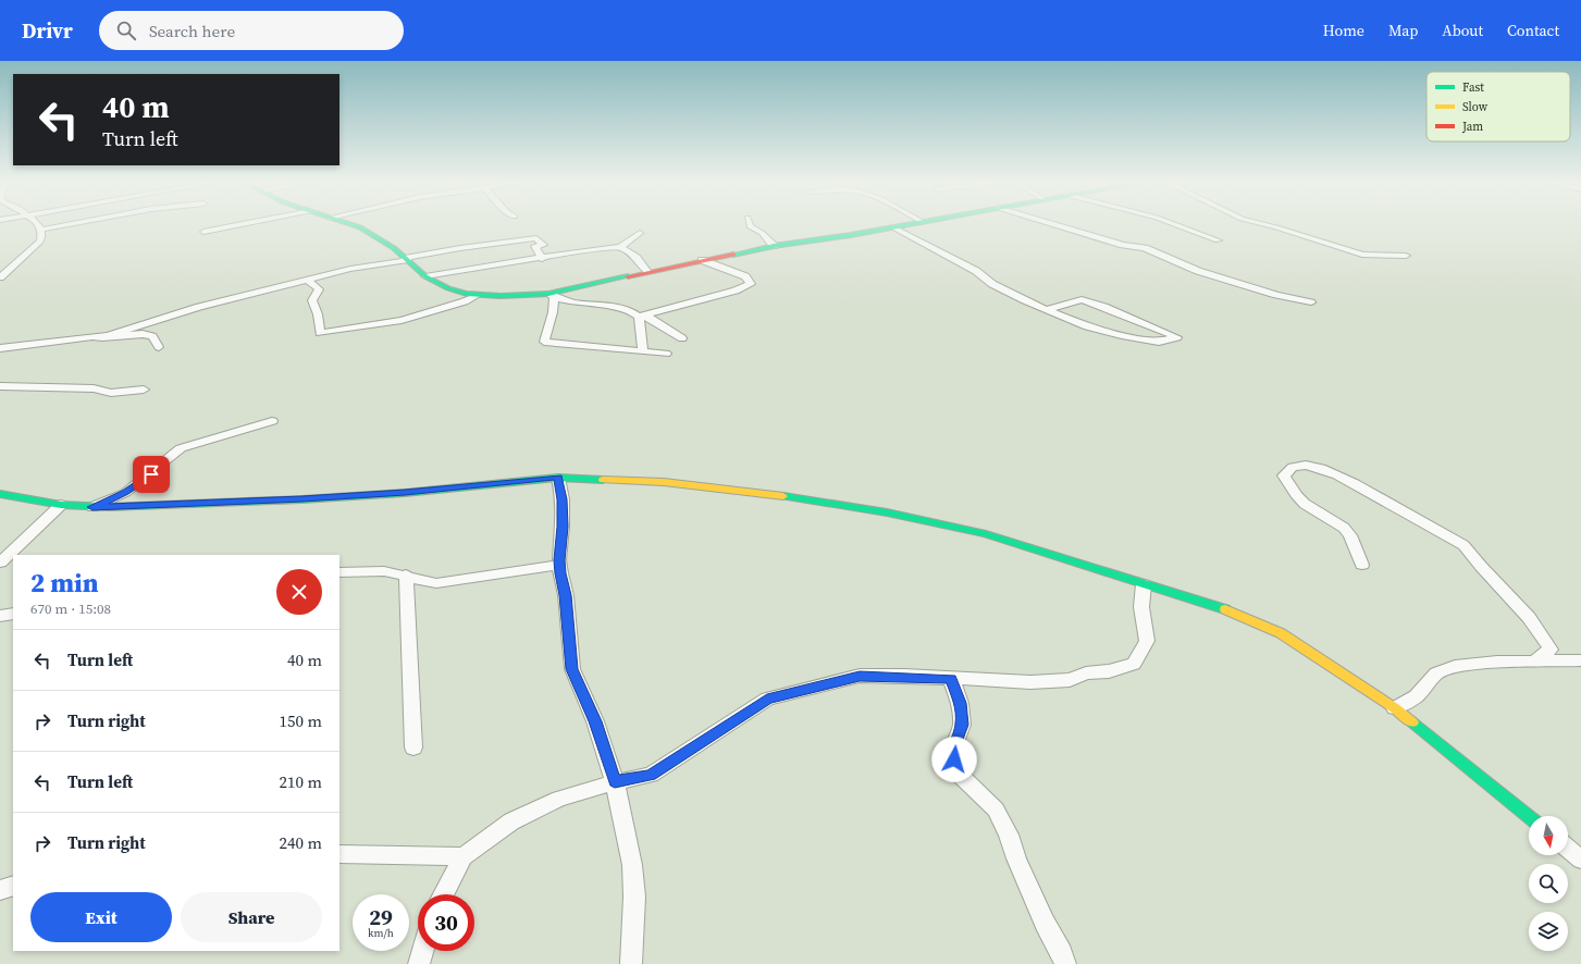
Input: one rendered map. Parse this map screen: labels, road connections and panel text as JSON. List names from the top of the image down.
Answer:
{
  "legend": ["Fast", "Slow", "Jam"],
  "north": "bottom",
  "page": {
    "header": "Drivr",
    "search": "Search here",
    "nav": [
      "Home",
      "Map",
      "About",
      "Contact"
    ],
    "turn": ["40 m", "Turn left"],
    "heading": ["2 min", "670 m · 15:08"],
    "list": [
      {
        "name": "Turn left",
        "value": "40 m"
      },
      {
        "name": "Turn right",
        "value": "150 m"
      },
      {
        "name": "Turn left",
        "value": "210 m"
      },
      {
        "name": "Turn right",
        "value": "240 m"
      }
    ],
    "buttons": ["Exit", "Share"],
    "speed": "29 km/h",
    "limit": "30"
  }
}
